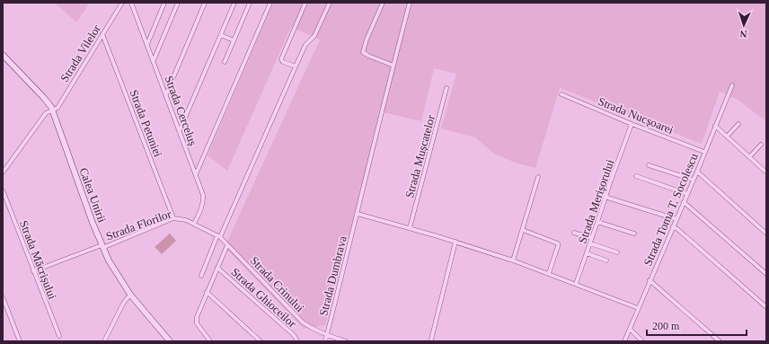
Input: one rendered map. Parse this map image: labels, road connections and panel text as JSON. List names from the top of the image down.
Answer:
{
  "streets": {
    "main road": ["Calea Unirii"],
    "street": [
      "Strada Vilelor",
      "Strada Cerceluș",
      "Strada Nucșoarei",
      "Strada Petuniei",
      "Strada Mușcatelor",
      "Strada Merișorului",
      "Strada Toma T. Socolescu",
      "Strada Florilor",
      "Strada Măcrișului",
      "Strada Dumbrava",
      "Strada Crinului",
      "Strada Ghioceilor"
    ]
  },
  "crossings": [
    ["Strada Vilelor", "Strada Petuniei"],
    ["Strada Vilelor", "Calea Unirii"],
    ["Strada Cerceluș", "Strada Florilor"],
    ["Strada Nucșoarei", "Strada Merișorului"],
    ["Strada Nucșoarei", "Strada Toma T. Socolescu"],
    ["Strada Petuniei", "Strada Florilor"],
    ["Calea Unirii", "Strada Florilor"],
    ["Strada Florilor", "Strada Măcrișului"],
    ["Strada Florilor", "Strada Crinului"],
    ["Strada Dumbrava", "Strada Crinului"]
  ],
  "scale_bar": "200 m",
  "north": "bottom"
}
